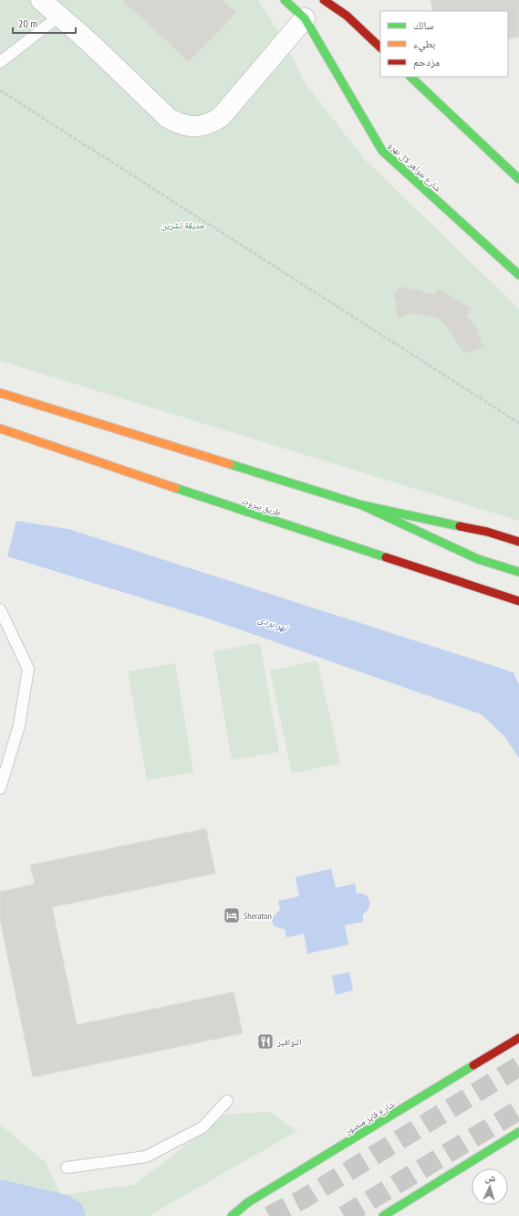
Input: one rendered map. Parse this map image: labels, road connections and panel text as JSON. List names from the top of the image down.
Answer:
{
  "streets": {
    "main road": ["شارع جواهر لال نهرو", "طريق بيروت", "شارع فايز منصور"]
  },
  "water": ["نهر بردى"],
  "parks": ["حديقة تشرين"],
  "places": {
    "hotel": ["Sheraton"],
    "restaurant": ["النوافير"]
  },
  "legend": ["سالك", "بطيء", "مزدحم"],
  "scale_bar": "20 m",
  "north": "top"
}
